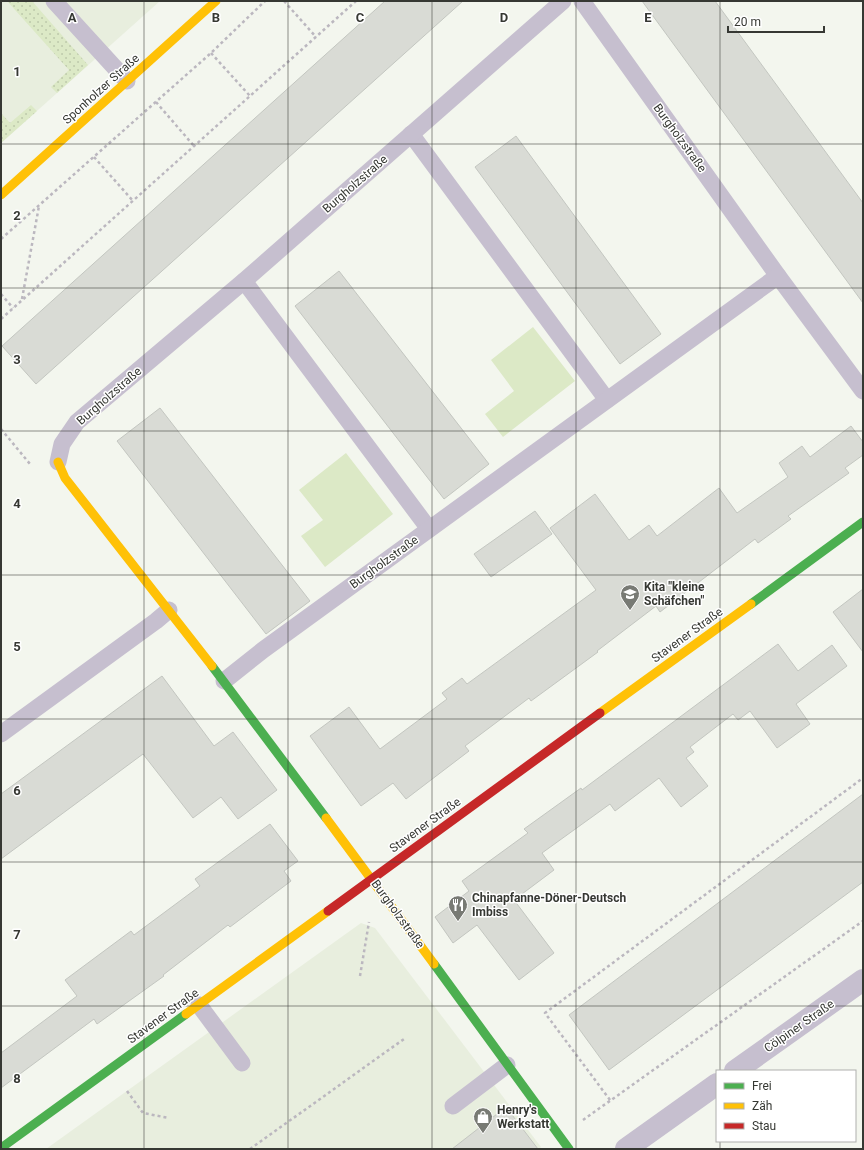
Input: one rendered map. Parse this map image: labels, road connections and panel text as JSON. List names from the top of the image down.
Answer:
{
  "streets": {
    "street": [
      "Sponholzer Straße",
      "Burgholzstraße",
      "Stavener Straße",
      "Cölpiner Straße"
    ]
  },
  "crossings": [
    ["Burgholzstraße", "Stavener Straße"]
  ],
  "places": {
    "school or university": ["Kita \"kleine Schäfchen\""],
    "restaurant": ["Chinapfanne-Döner-Deutsch Imbiss"],
    "shop": ["Henry's Werkstatt"]
  },
  "legend": ["Frei", "Zäh", "Stau"],
  "scale_bar": "20 m",
  "grid": {
    "columns": [
      "A",
      "B",
      "C",
      "D",
      "E"
    ],
    "rows": [
      "1",
      "2",
      "3",
      "4",
      "5",
      "6",
      "7",
      "8"
    ]
  }
}
